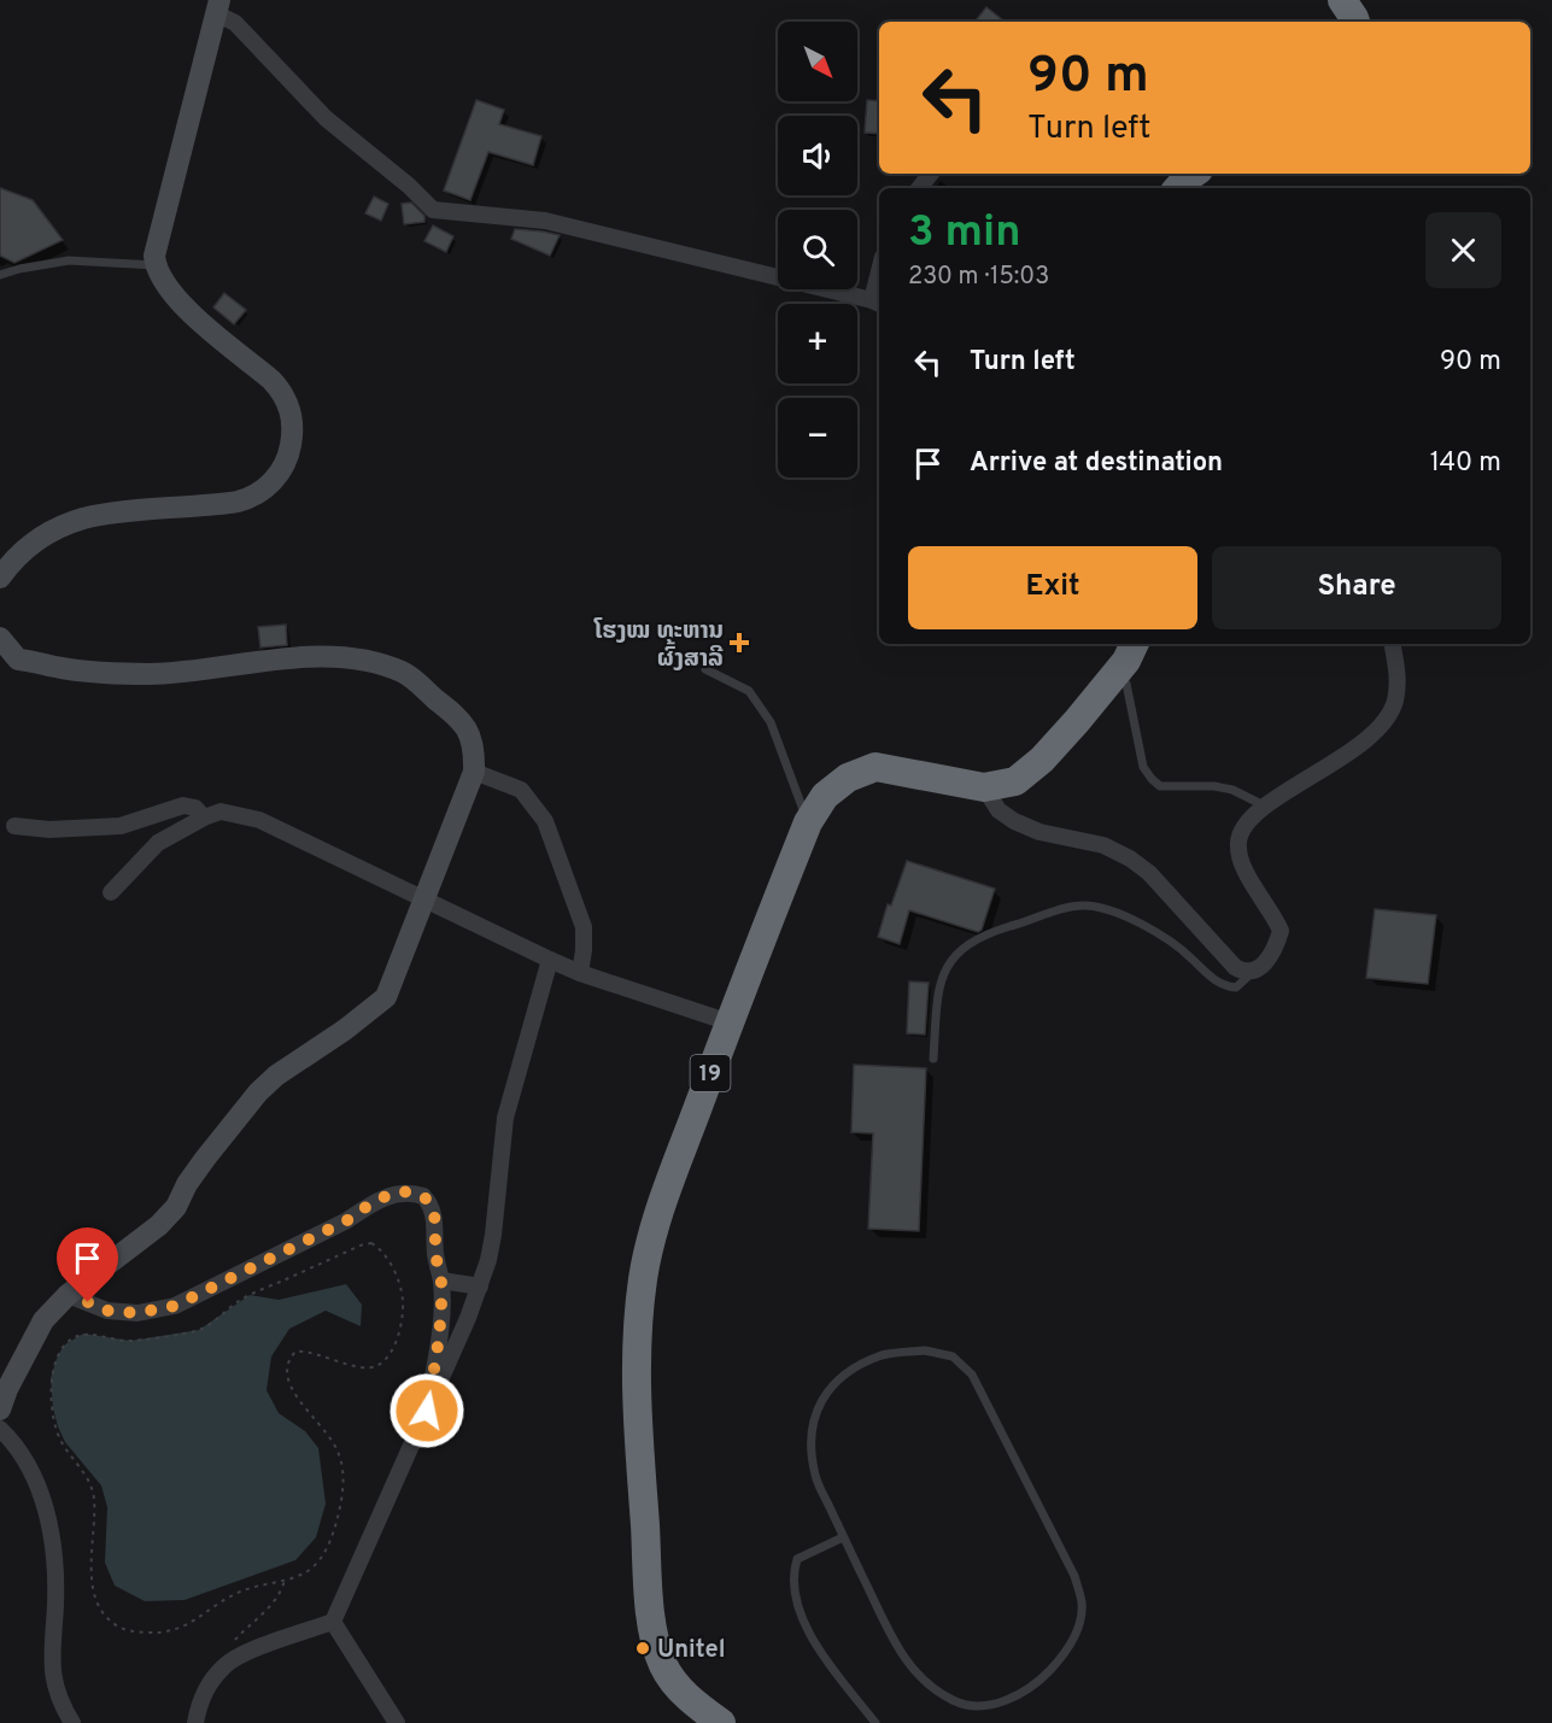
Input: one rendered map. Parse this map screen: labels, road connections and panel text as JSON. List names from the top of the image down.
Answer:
{
  "streets": {
    "highway": ["19"]
  },
  "places": {
    "health": ["ໂຮງໝ ທະຫານ ຜົ້ງສາລີ"],
    "other": ["Unitel"]
  },
  "north": "bottom right",
  "page": {
    "map_buttons": ["+", "−"],
    "turn": ["90 m", "Turn left"],
    "heading": ["3 min", "230 m · 15:03"],
    "list": [
      {
        "name": "Turn left",
        "value": "90 m"
      },
      {
        "name": "Arrive at destination",
        "value": "140 m"
      }
    ],
    "buttons": ["Exit", "Share"]
  }
}
